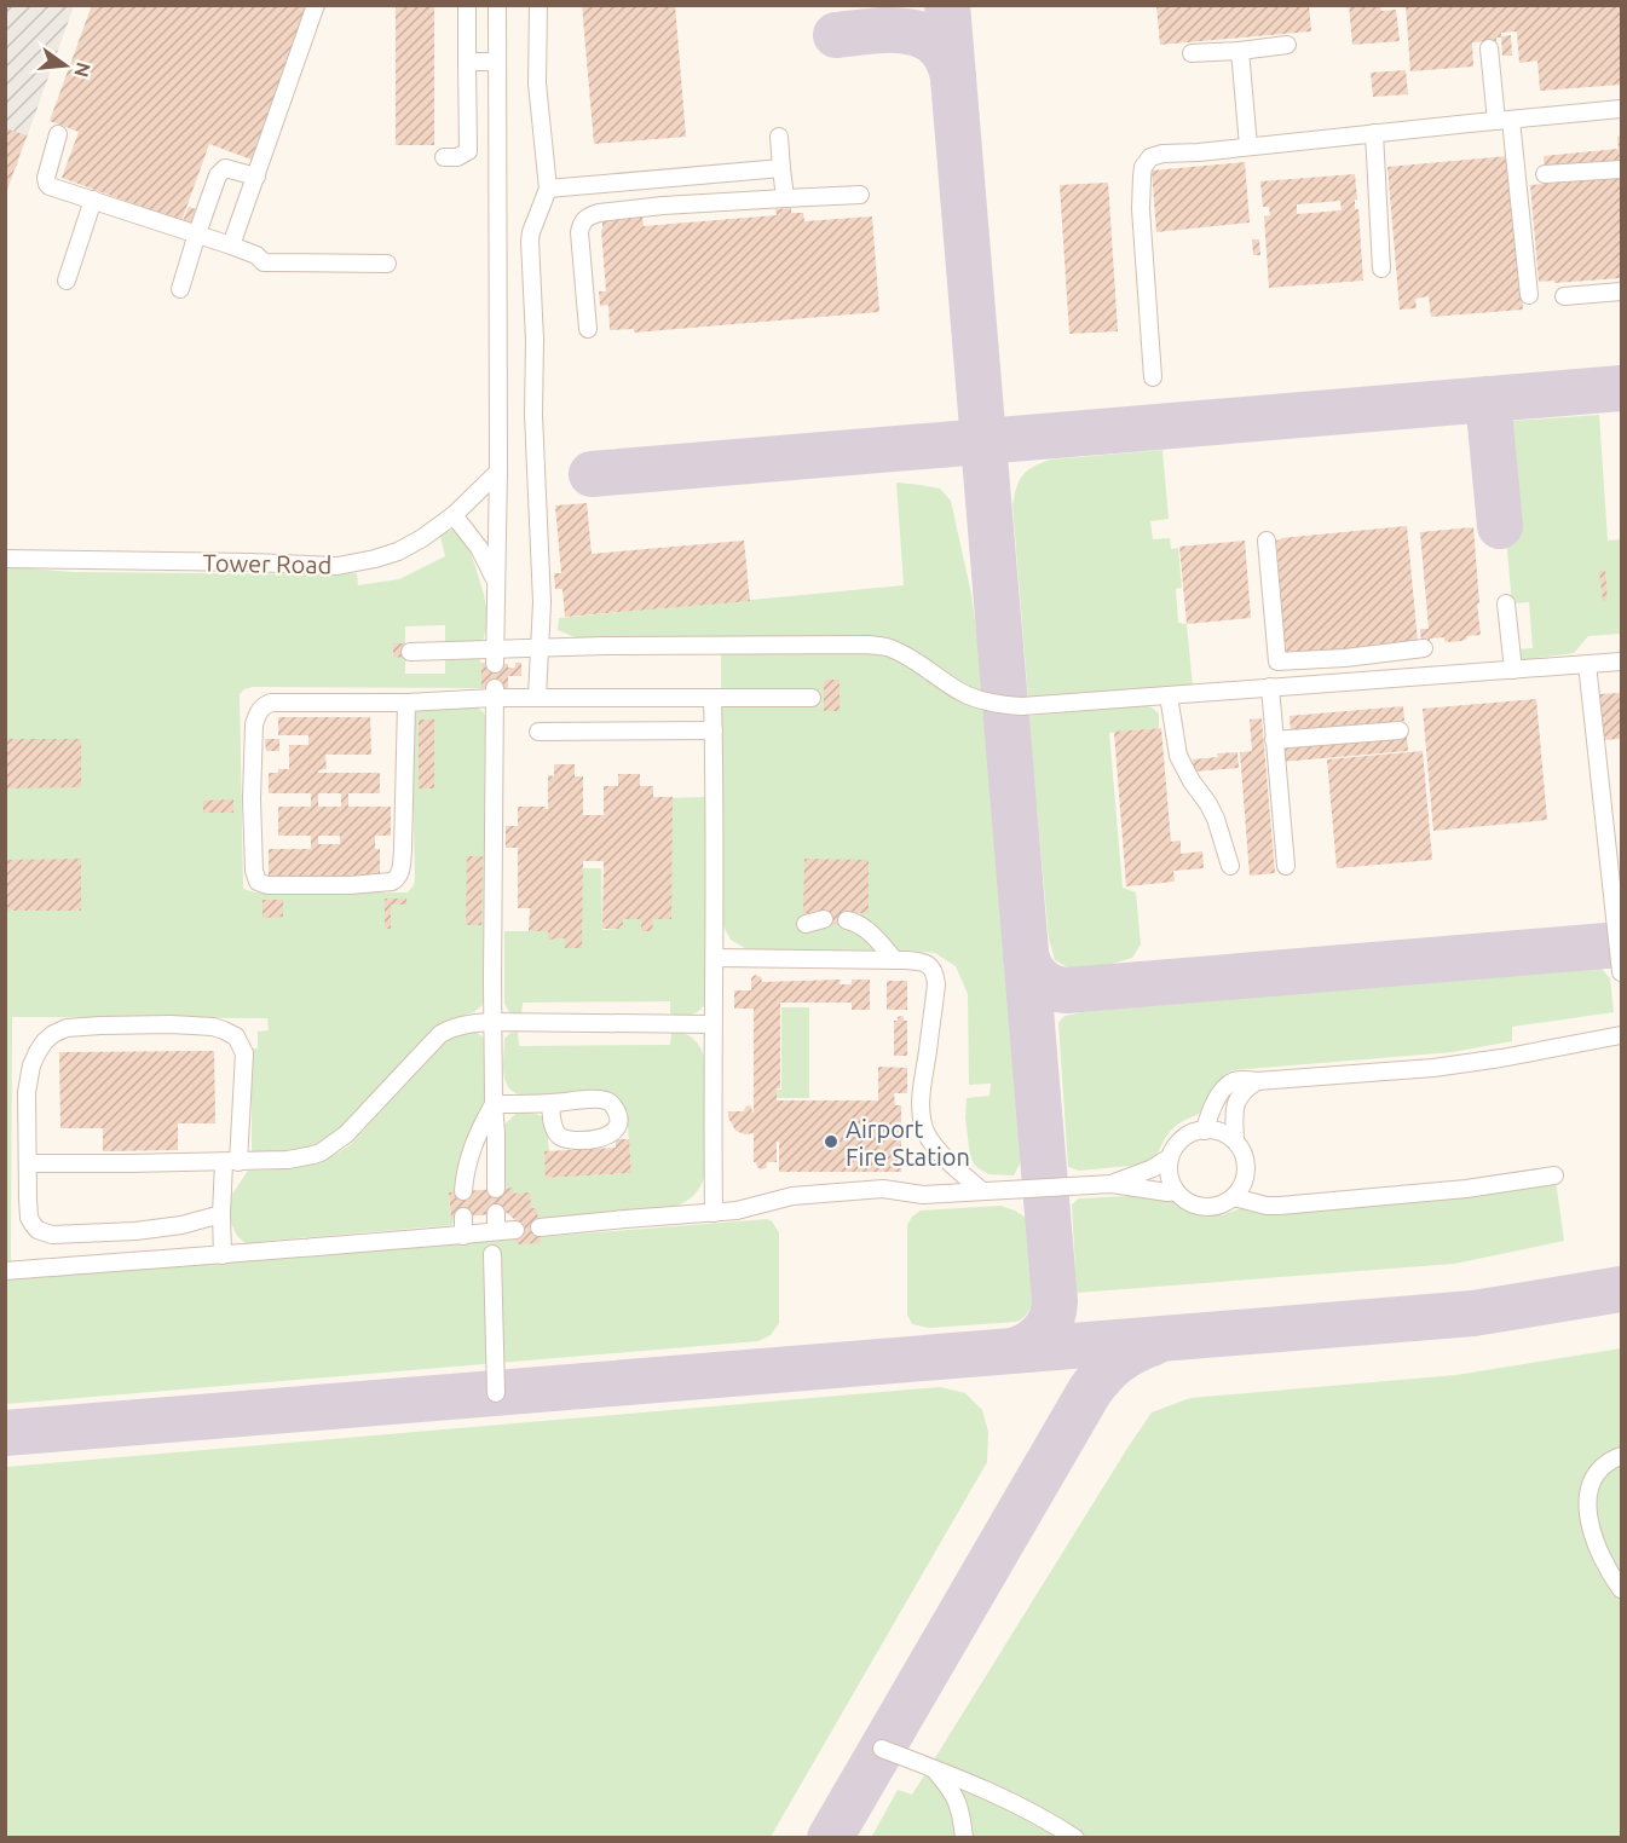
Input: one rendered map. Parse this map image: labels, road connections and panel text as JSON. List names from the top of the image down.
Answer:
{
  "streets": {
    "street": ["Tower Road"]
  },
  "places": ["Airport Fire Station"],
  "north": "right"
}
